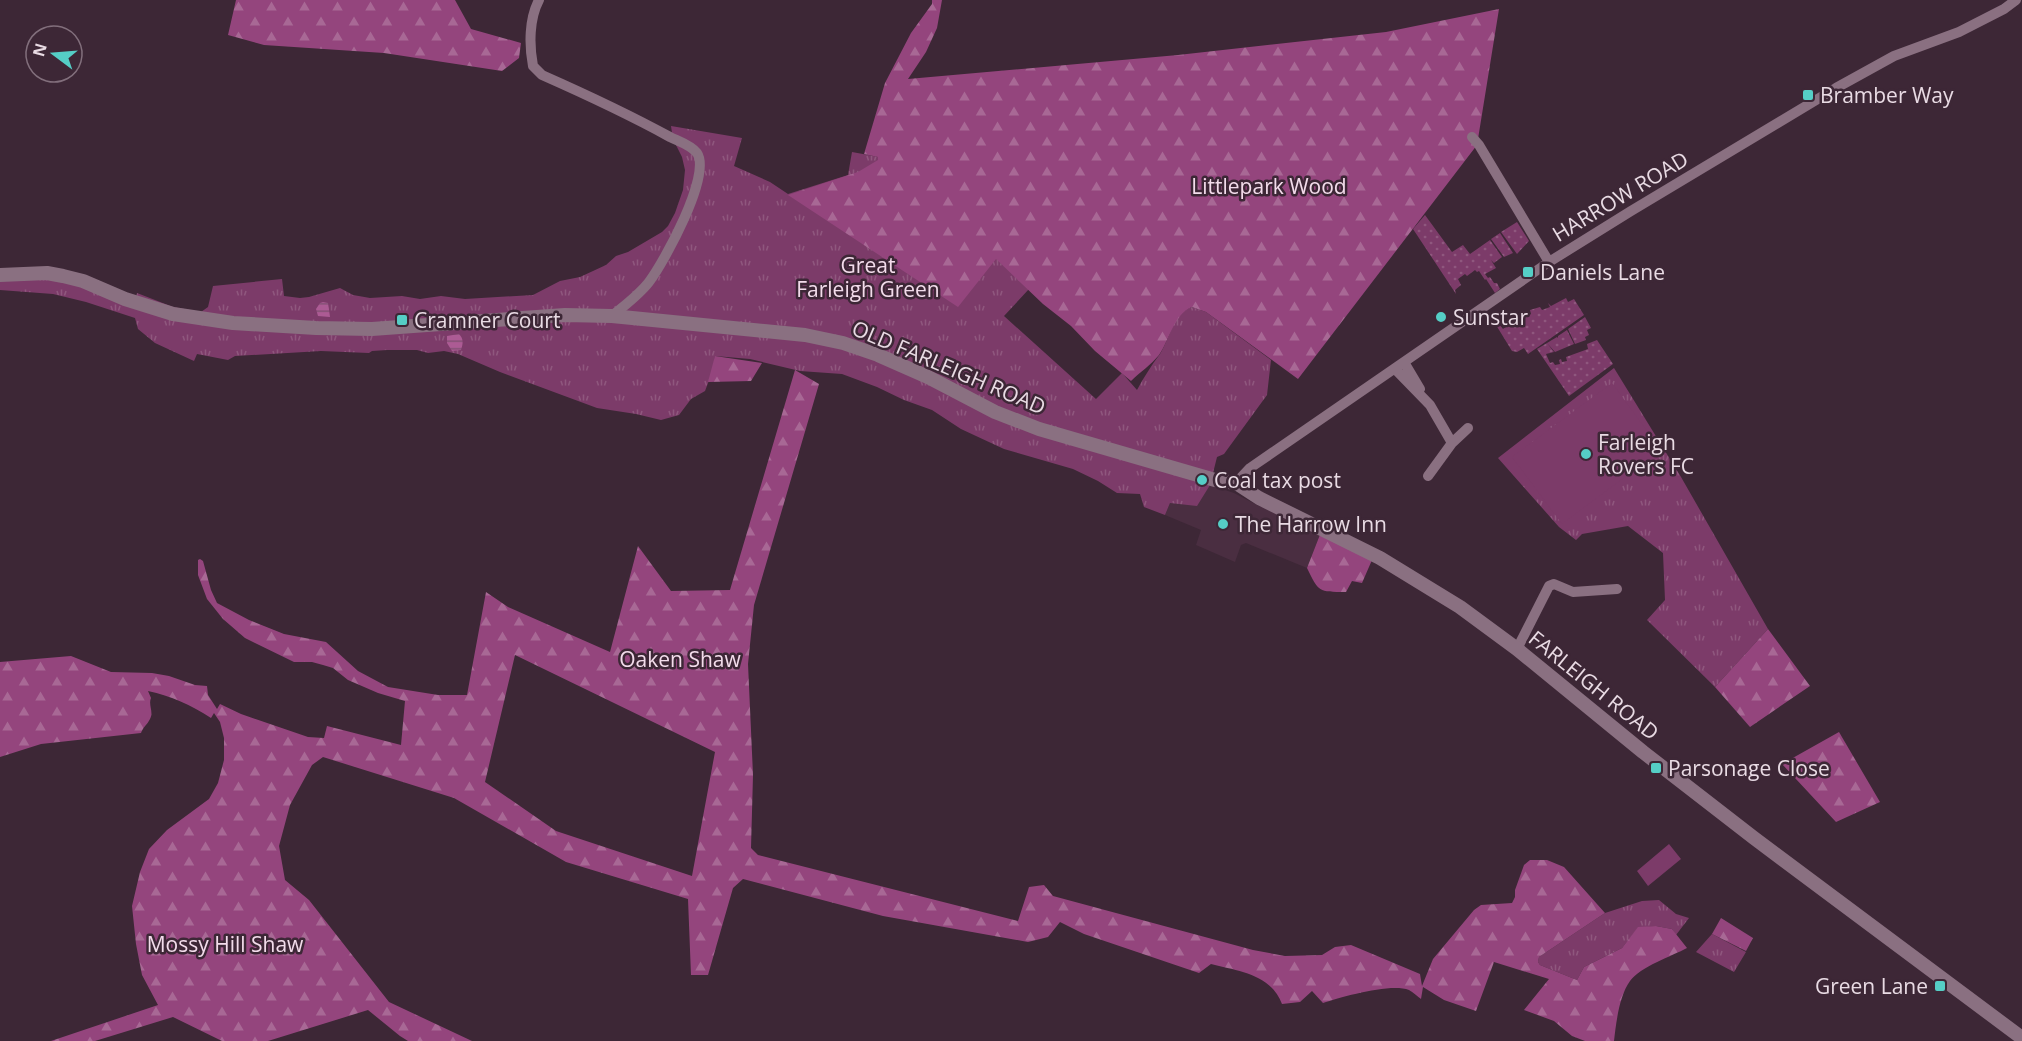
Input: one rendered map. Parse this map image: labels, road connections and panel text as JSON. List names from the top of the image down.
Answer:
{
  "streets": {
    "street": ["HARROW ROAD", "OLD FARLEIGH ROAD", "FARLEIGH ROAD"]
  },
  "crossings": [
    ["HARROW ROAD", "OLD FARLEIGH ROAD"],
    ["HARROW ROAD", "FARLEIGH ROAD"],
    ["OLD FARLEIGH ROAD", "FARLEIGH ROAD"]
  ],
  "parks": [
    "Littlepark Wood",
    "Great Farleigh Green",
    "Oaken Shaw",
    "Mossy Hill Shaw"
  ],
  "places": {
    "transit": [
      "Bramber Way",
      "Daniels Lane",
      "Cramner Court",
      "Parsonage Close",
      "Green Lane"
    ],
    "other": [
      "Sunstar",
      "Farleigh Rovers FC",
      "Coal tax post",
      "The Harrow Inn"
    ]
  },
  "north": "left"
}
